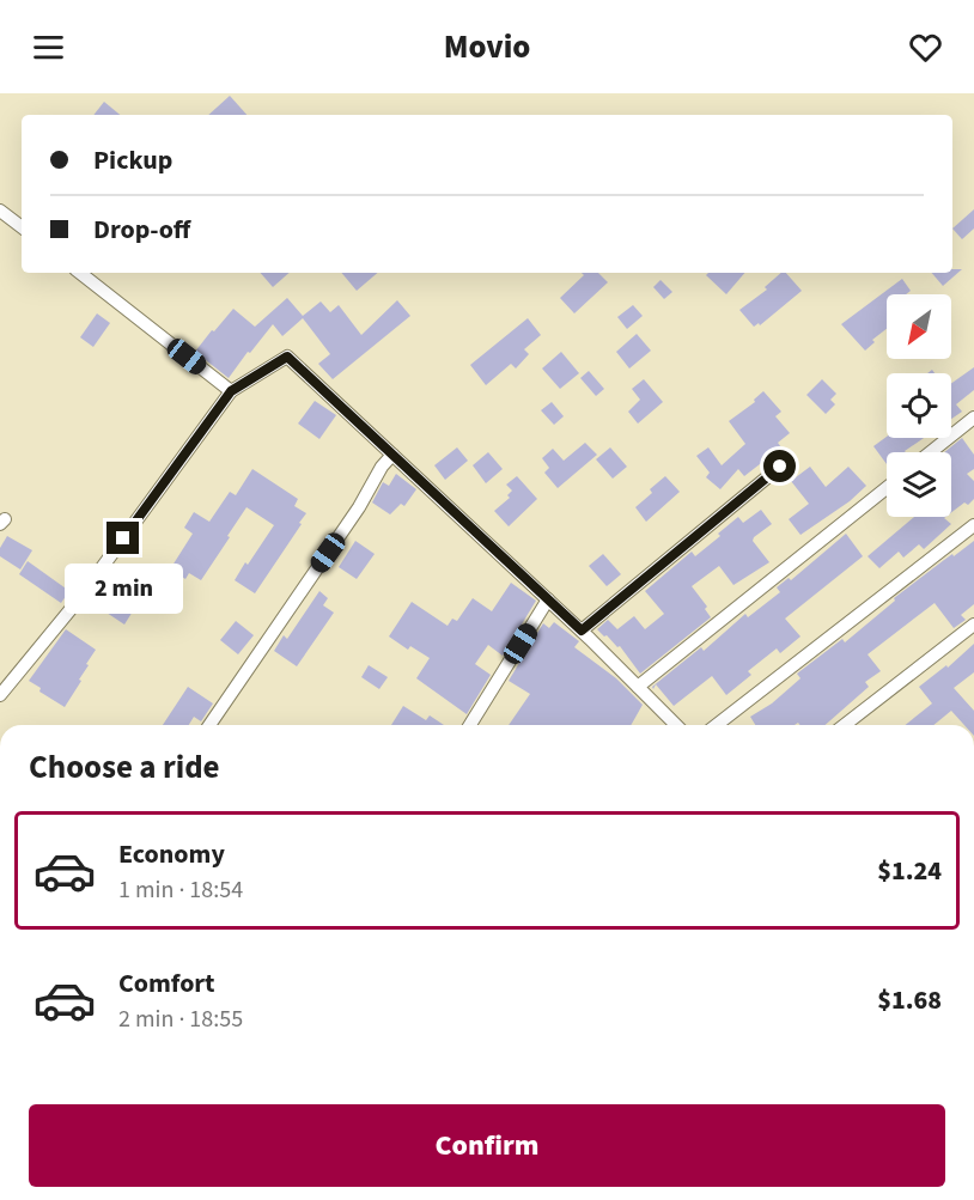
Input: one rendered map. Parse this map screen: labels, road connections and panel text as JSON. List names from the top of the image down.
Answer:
{
  "north": "bottom left",
  "page": {
    "header": "Movio",
    "banner": ["Pickup", "Drop-off"],
    "bubble": "2 min",
    "heading": "Choose a ride",
    "list": [
      {
        "name": "Economy",
        "note": "1 min · 18:54",
        "value": "$1.24"
      },
      {
        "name": "Comfort",
        "note": "2 min · 18:55",
        "value": "$1.68"
      }
    ],
    "buttons": "Confirm"
  }
}
